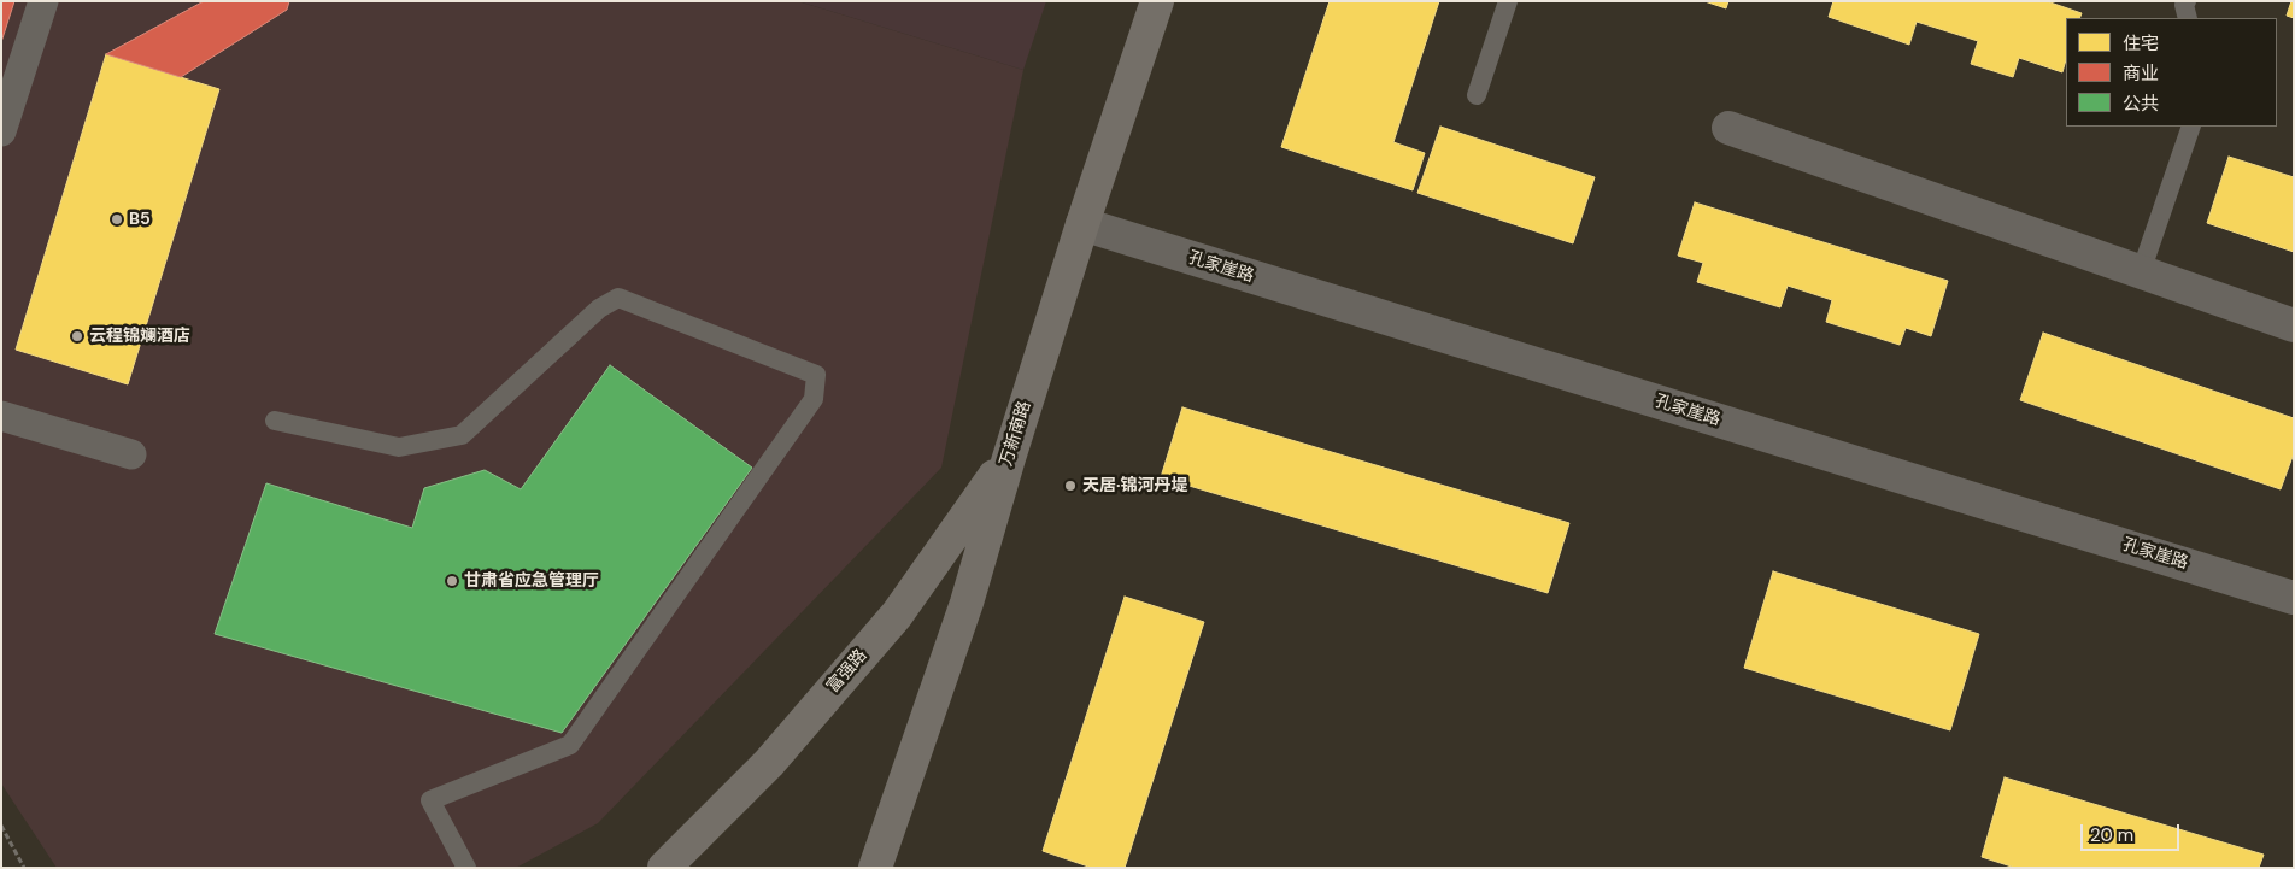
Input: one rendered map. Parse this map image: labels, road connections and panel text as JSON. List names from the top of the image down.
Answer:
{
  "streets": {
    "main road": ["万新南路", "富强路"],
    "street": ["孔家崖路"]
  },
  "crossings": [
    ["孔家崖路", "万新南路"],
    ["万新南路", "富强路"]
  ],
  "places": [
    "B5",
    "云程锦斓酒店",
    "天居·锦河丹堤",
    "甘肃省应急管理厅"
  ],
  "legend": ["住宅", "商业", "公共"],
  "scale_bar": "20 m"
}
